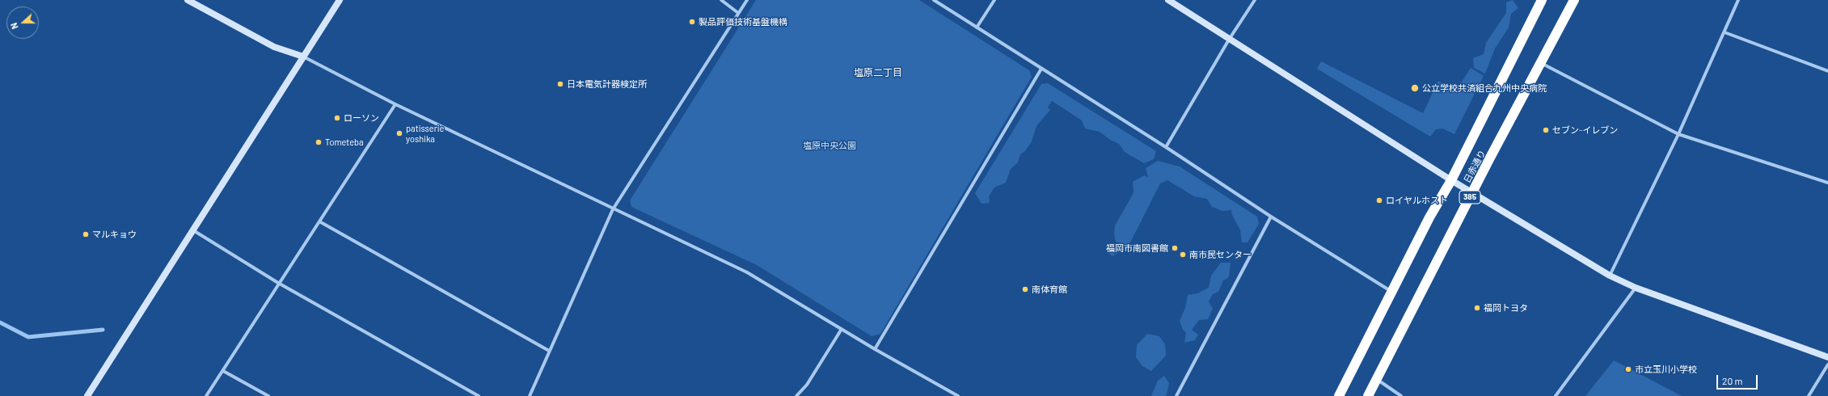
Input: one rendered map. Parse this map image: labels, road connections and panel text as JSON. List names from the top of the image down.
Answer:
{
  "streets": {
    "highway": ["日赤通り", "385"]
  },
  "districts": ["塩原二丁目"],
  "parks": ["塩原中央公園"],
  "places": [
    "製品評価技術基盤機構",
    "日本電気計器検定所",
    "公立学校共済組合九州中央病院",
    "ローソン",
    "セブン-イレブン",
    "patisserie yoshika",
    "Tometeba",
    "ロイヤルホスト",
    "マルキョウ",
    "福岡市南図書館",
    "南市民センター",
    "南体育館",
    "福岡トヨタ",
    "市立玉川小学校"
  ],
  "scale_bar": "20 m",
  "north": "left"
}
